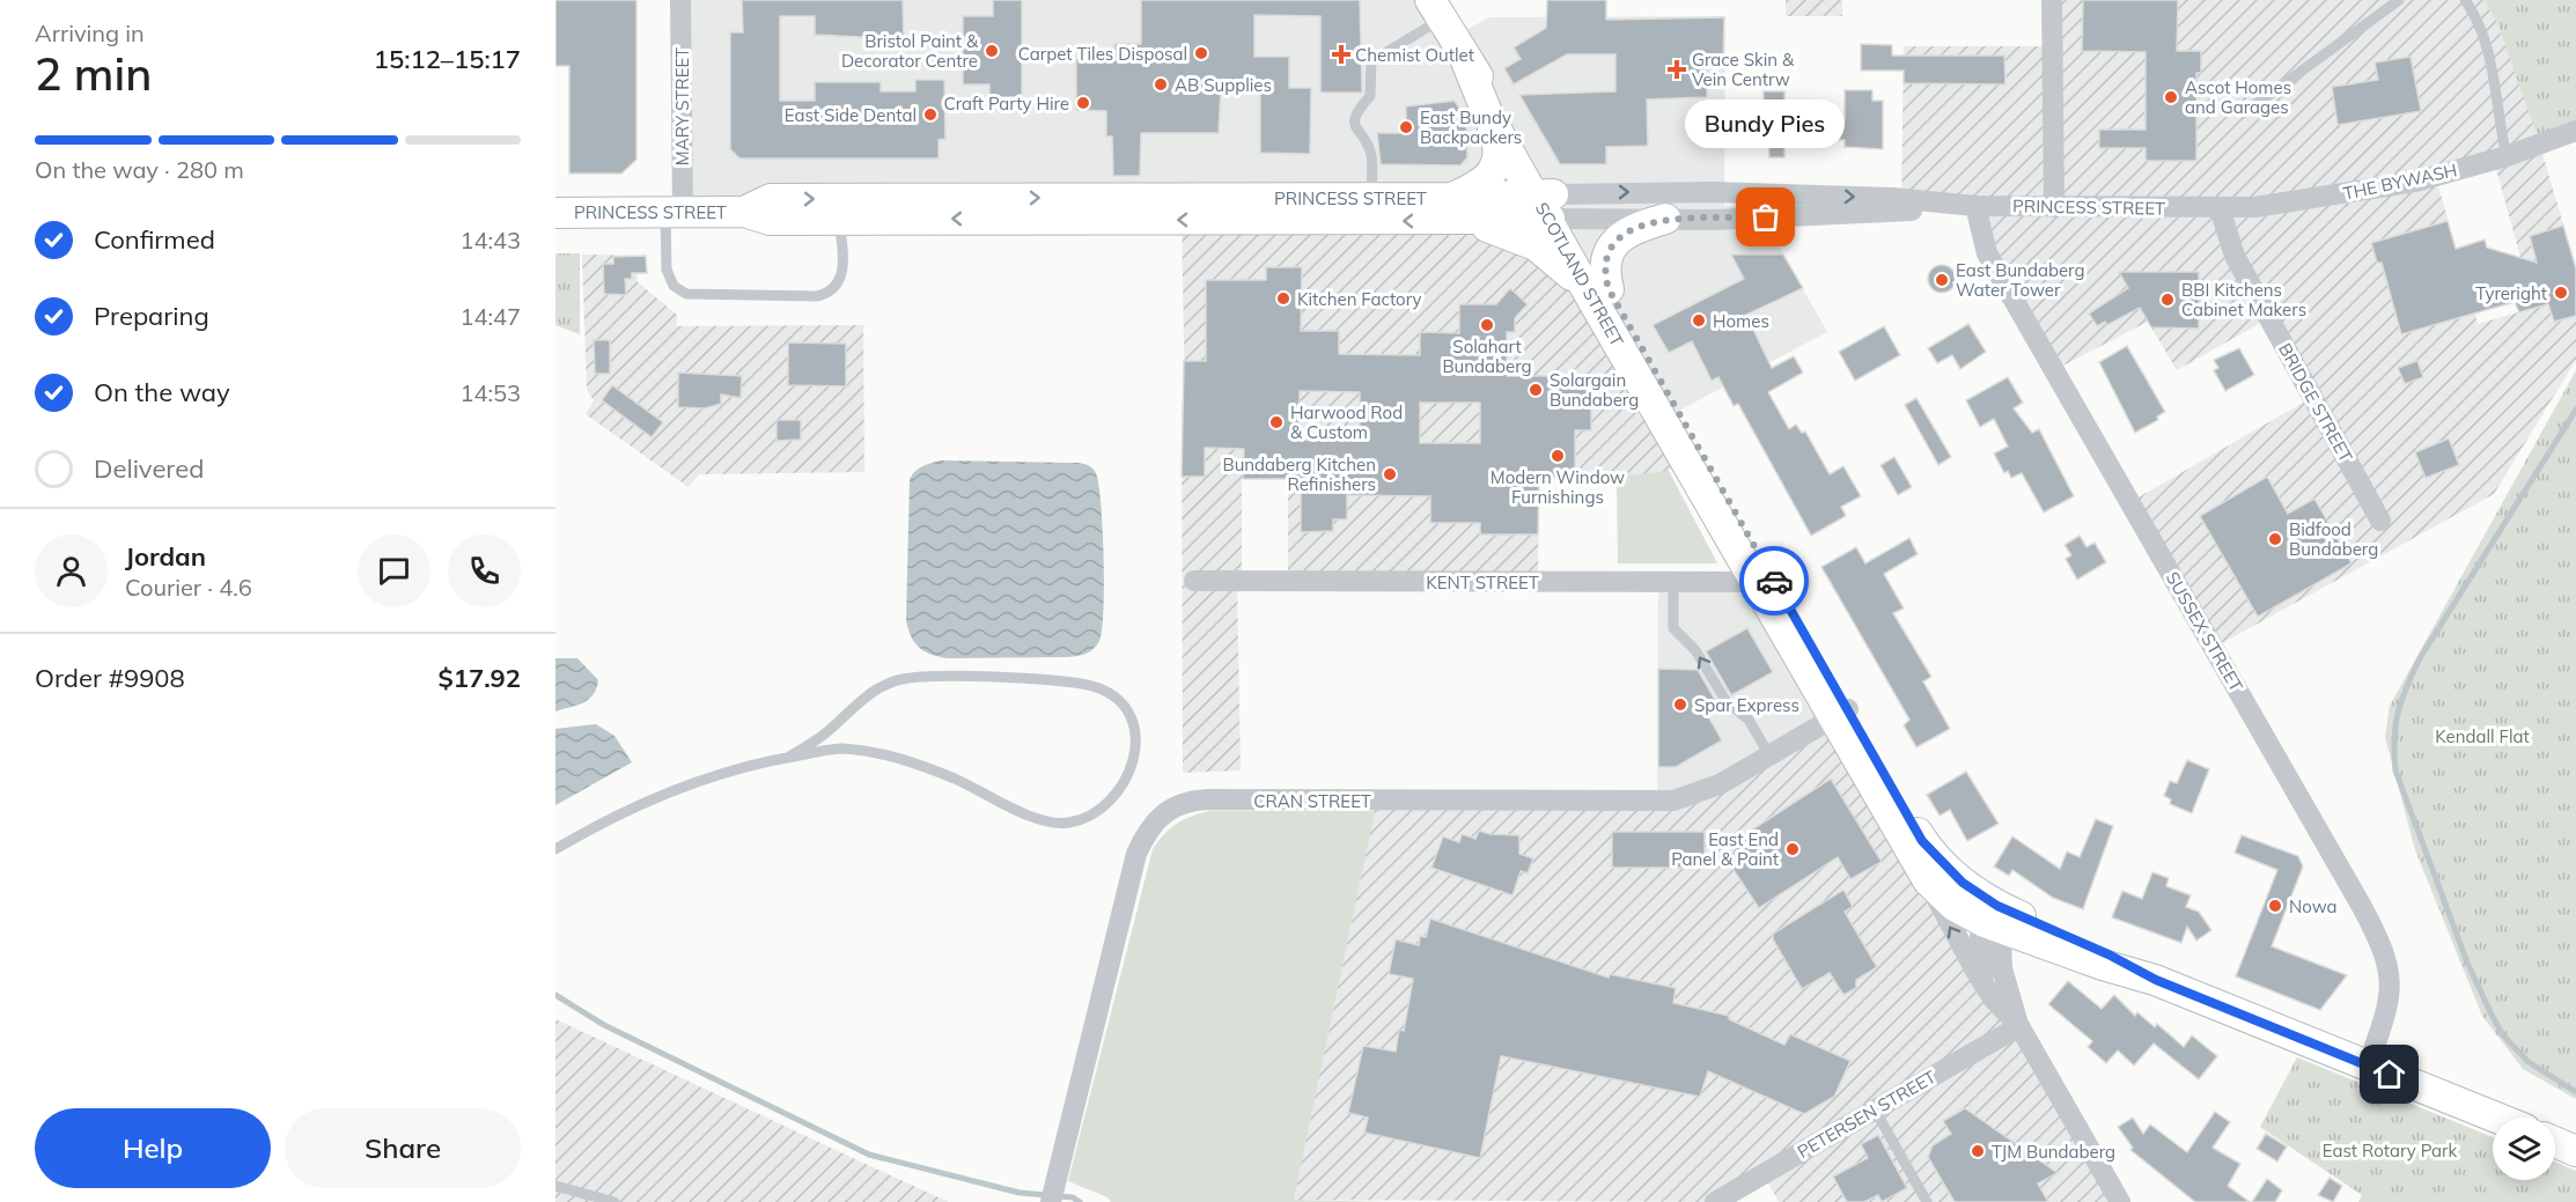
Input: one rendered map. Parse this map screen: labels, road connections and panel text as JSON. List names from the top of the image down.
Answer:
{
  "streets": {
    "main road": ["PRINCESS STREET", "SCOTLAND STREET"],
    "street": [
      "MARY STREET",
      "THE BYWASH",
      "BRIDGE STREET",
      "KENT STREET",
      "SUSSEX STREET",
      "CRAN STREET",
      "PETERSEN STREET"
    ]
  },
  "crossings": [
    ["MARY STREET", "PRINCESS STREET"],
    ["THE BYWASH", "PRINCESS STREET"],
    ["THE BYWASH", "BRIDGE STREET"],
    ["PRINCESS STREET", "SCOTLAND STREET"],
    ["PRINCESS STREET", "BRIDGE STREET"],
    ["PRINCESS STREET", "SUSSEX STREET"],
    ["SCOTLAND STREET", "KENT STREET"],
    ["SCOTLAND STREET", "CRAN STREET"],
    ["SCOTLAND STREET", "PETERSEN STREET"]
  ],
  "parks": ["Kendall Flat", "East Rotary Park"],
  "places": {
    "other": [
      "Bristol Paint & Decorator Centre",
      "Carpet Tiles Disposal",
      "AB Supplies",
      "Ascot Homes and Garages",
      "Craft Party Hire",
      "East Side Dental",
      "East Bundy Backpackers",
      "Bundy Pies",
      "East Bundaberg Water Tower",
      "Tyreright",
      "Kitchen Factory",
      "BBI Kitchens Cabinet Makers",
      "Homes",
      "Solahart Bundaberg",
      "Solargain Bundaberg",
      "Harwood Rod & Custom",
      "Modern Window Furnishings",
      "Bundaberg Kitchen Refinishers",
      "Bidfood Bundaberg",
      "Spar Express",
      "East End Panel & Paint",
      "Nowa",
      "TJM Bundaberg"
    ],
    "health": ["Chemist Outlet", "Grace Skin & Vein Centrw"]
  },
  "page": {
    "heading": ["2 min", "Arriving in", "15:12–15:17"],
    "panel": [
      "Jordan",
      "Courier · 4.6",
      "Order #9908",
      "$17.92"
    ],
    "bubble": "Bundy Pies",
    "bar": "On the way · 280 m",
    "list": [
      ["Confirmed", "14:43"],
      ["Preparing", "14:47"],
      ["On the way", "14:53"],
      "Delivered"
    ],
    "buttons": ["Help", "Share"]
  }
}
